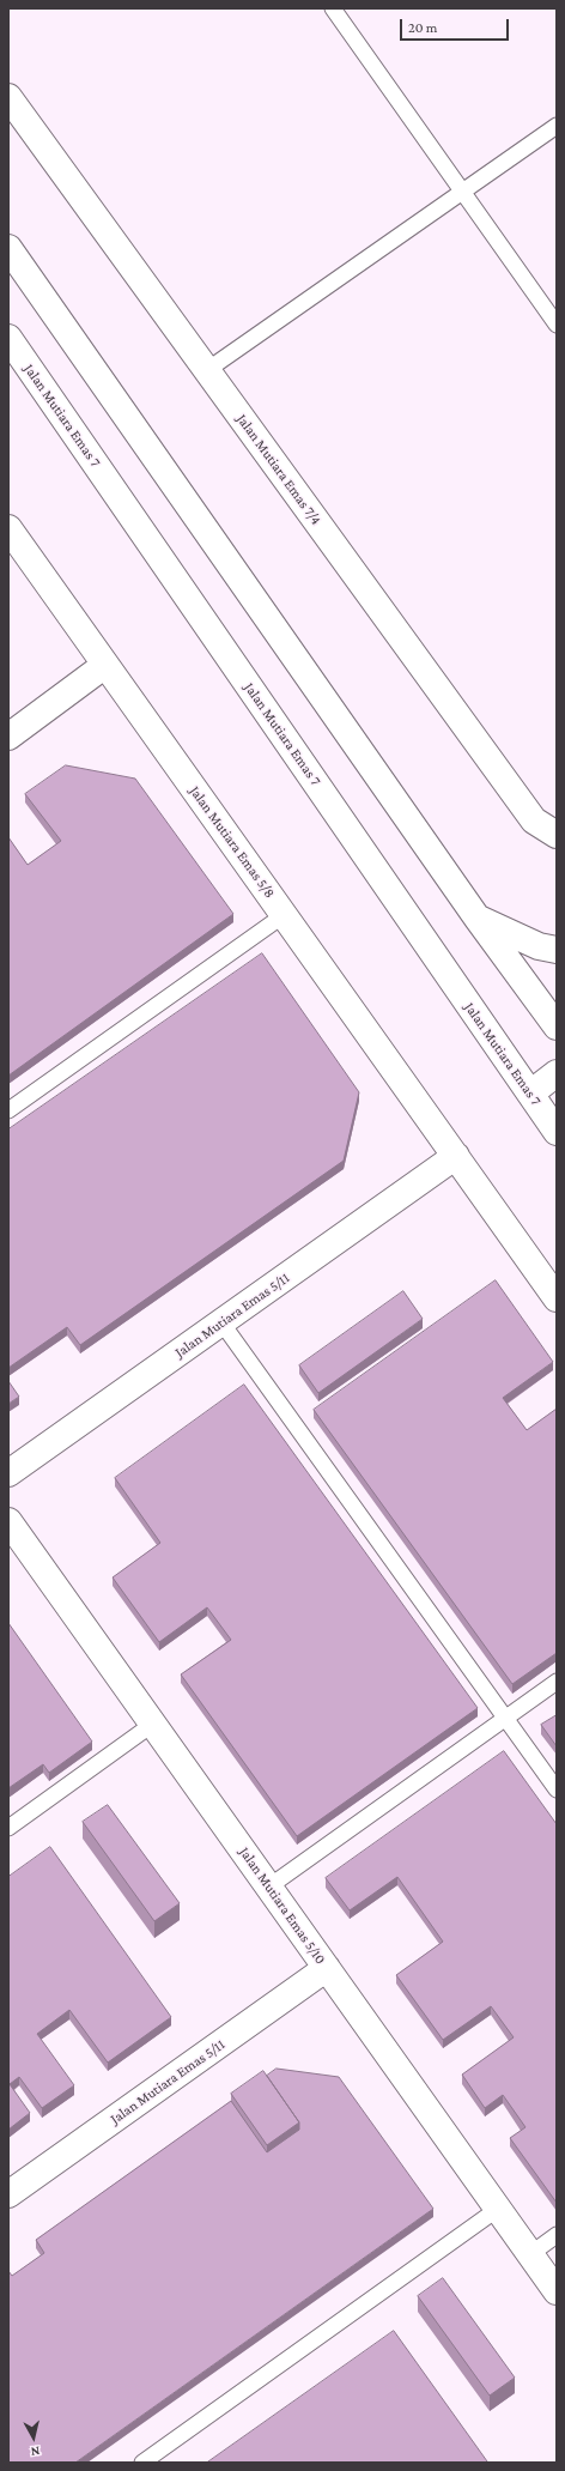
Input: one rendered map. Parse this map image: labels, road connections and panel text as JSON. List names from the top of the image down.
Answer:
{
  "streets": {
    "street": [
      "Jalan Mutiara Emas 7",
      "Jalan Mutiara Emas 7/4",
      "Jalan Mutiara Emas 5/8",
      "Jalan Mutiara Emas 5/11",
      "Jalan Mutiara Emas 5/10"
    ]
  },
  "crossings": [
    ["Jalan Mutiara Emas 5/8", "Jalan Mutiara Emas 5/11"],
    ["Jalan Mutiara Emas 5/11", "Jalan Mutiara Emas 5/10"]
  ],
  "scale_bar": "20 m",
  "north": "bottom"
}
